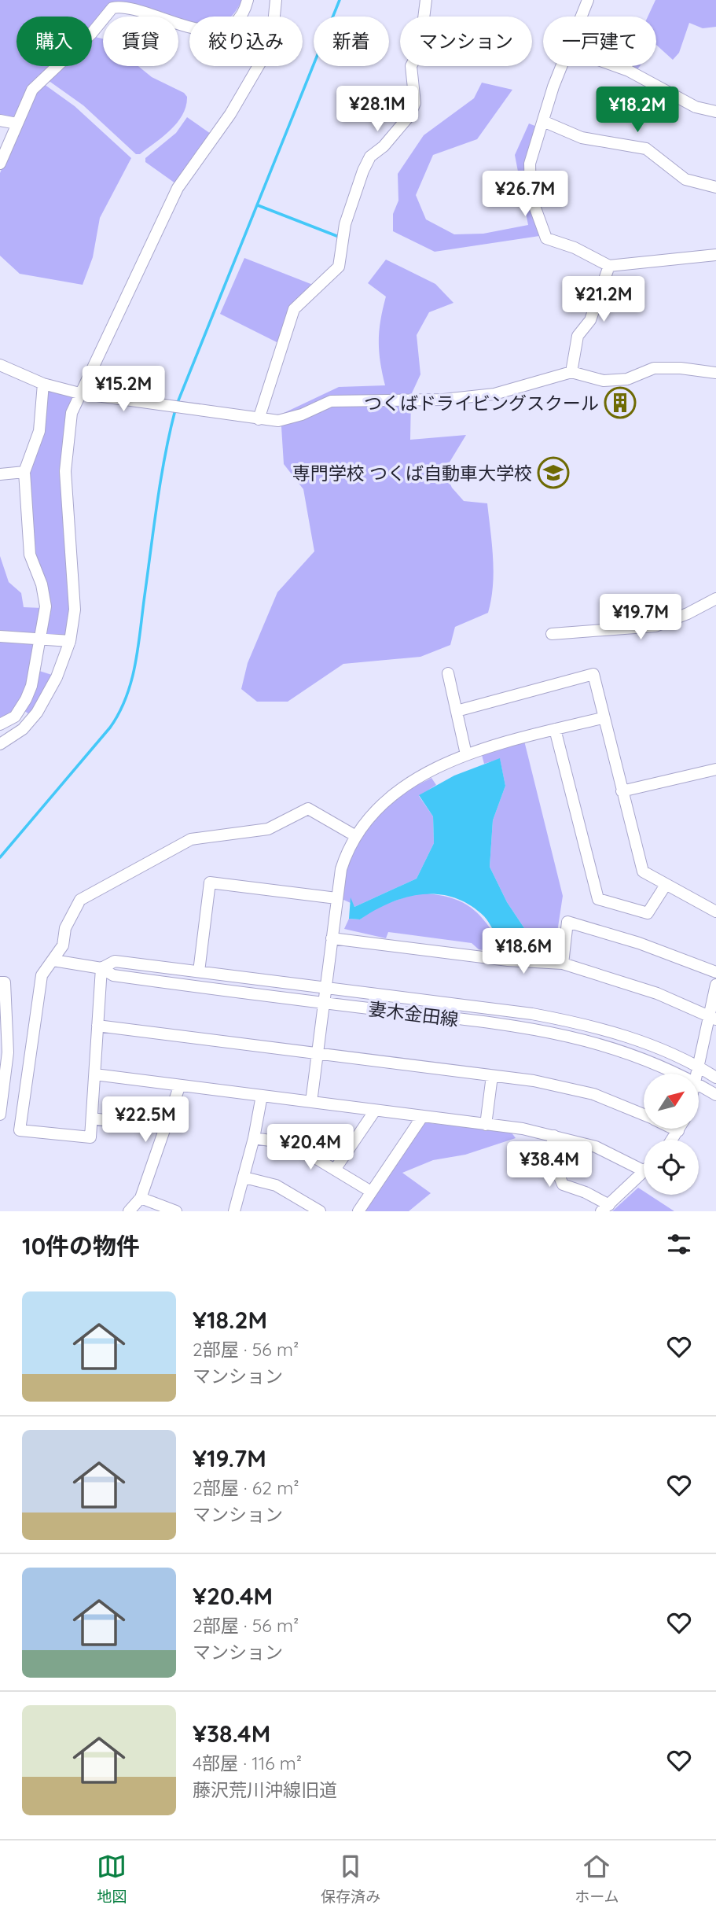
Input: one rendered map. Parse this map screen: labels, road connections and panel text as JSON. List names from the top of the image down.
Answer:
{
  "streets": {
    "street": ["妻木金田線"]
  },
  "places": {
    "building": ["つくばドライビングスクール"],
    "school or university": ["専門学校 つくば自動車大学校"]
  },
  "north": "top right",
  "page": {
    "chip": [
      "購入",
      "賃貸",
      "絞り込み",
      "新着",
      "マンション",
      "一戸建て"
    ],
    "price": [
      "¥28.1M",
      "¥18.2M",
      "¥26.7M",
      "¥21.2M",
      "¥15.2M",
      "¥19.7M",
      "¥18.6M",
      "¥22.5M",
      "¥20.4M",
      "¥38.4M"
    ],
    "heading": "10件の物件",
    "list": [
      {
        "name": "¥18.2M",
        "note": "2部屋 · 56 m² · マンション"
      },
      {
        "name": "¥19.7M",
        "note": "2部屋 · 62 m² · マンション"
      },
      {
        "name": "¥20.4M",
        "note": "2部屋 · 56 m² · マンション"
      },
      {
        "name": "¥38.4M",
        "note": "4部屋 · 116 m² · 藤沢荒川沖線旧道"
      }
    ],
    "tabs": ["地図", "保存済み", "ホーム"]
  }
}
